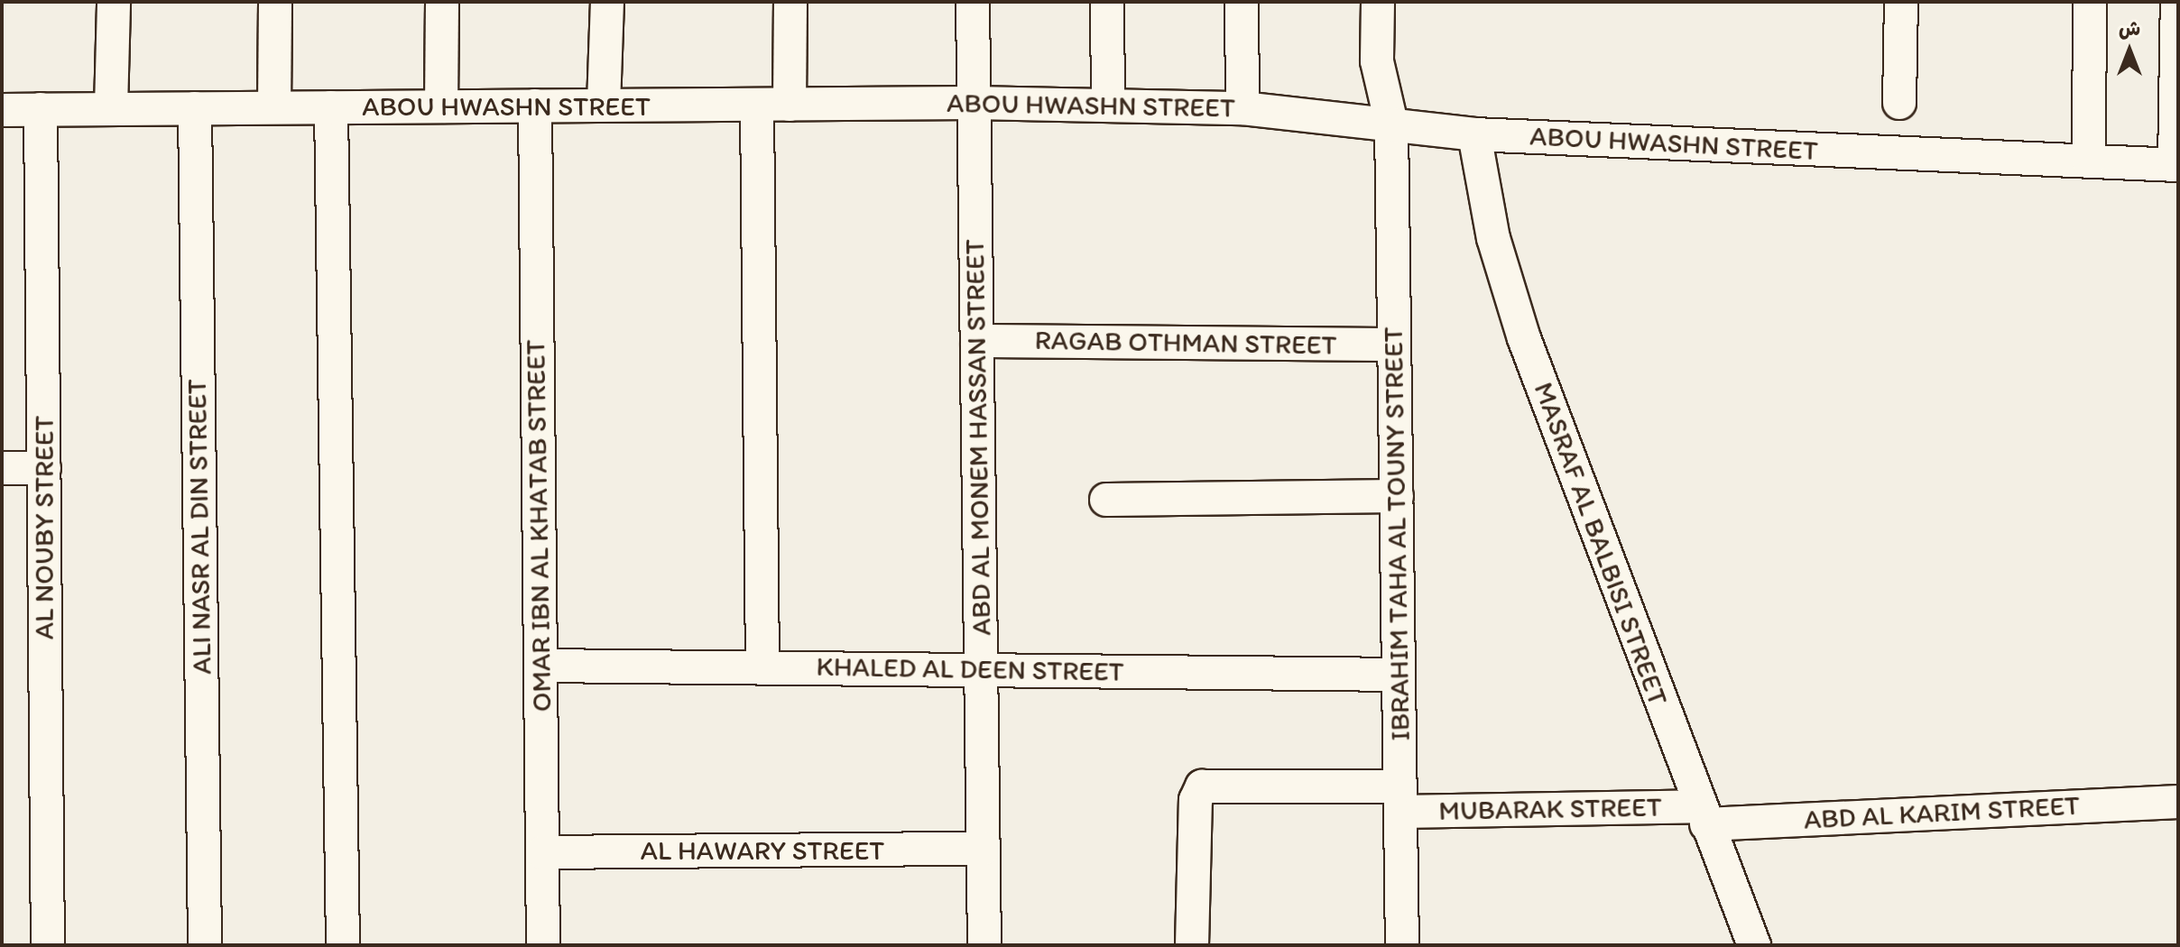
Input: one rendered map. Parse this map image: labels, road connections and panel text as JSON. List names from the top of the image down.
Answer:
{
  "streets": {
    "street": [
      "ABOU HWASHN STREET",
      "RAGAB OTHMAN STREET",
      "ABD AL MONEM HASSAN STREET",
      "OMAR IBN AL KHATAB STREET",
      "ALI NASR AL DIN STREET",
      "AL NOUBY STREET",
      "IBRAHIM TAHA AL TOUNY STREET",
      "MASRAF AL BALBISI STREET",
      "KHALED AL DEEN STREET",
      "MUBARAK STREET",
      "ABD AL KARIM STREET",
      "AL HAWARY STREET"
    ]
  },
  "crossings": [
    ["ABOU HWASHN STREET", "ABD AL MONEM HASSAN STREET"],
    ["ABOU HWASHN STREET", "OMAR IBN AL KHATAB STREET"],
    ["ABOU HWASHN STREET", "ALI NASR AL DIN STREET"],
    ["ABOU HWASHN STREET", "AL NOUBY STREET"],
    ["ABOU HWASHN STREET", "IBRAHIM TAHA AL TOUNY STREET"],
    ["ABOU HWASHN STREET", "MASRAF AL BALBISI STREET"],
    ["RAGAB OTHMAN STREET", "ABD AL MONEM HASSAN STREET"],
    ["RAGAB OTHMAN STREET", "IBRAHIM TAHA AL TOUNY STREET"],
    ["ABD AL MONEM HASSAN STREET", "KHALED AL DEEN STREET"],
    ["ABD AL MONEM HASSAN STREET", "AL HAWARY STREET"],
    ["OMAR IBN AL KHATAB STREET", "KHALED AL DEEN STREET"],
    ["OMAR IBN AL KHATAB STREET", "AL HAWARY STREET"],
    ["IBRAHIM TAHA AL TOUNY STREET", "KHALED AL DEEN STREET"],
    ["IBRAHIM TAHA AL TOUNY STREET", "MUBARAK STREET"],
    ["MASRAF AL BALBISI STREET", "MUBARAK STREET"],
    ["MASRAF AL BALBISI STREET", "ABD AL KARIM STREET"],
    ["MUBARAK STREET", "ABD AL KARIM STREET"]
  ],
  "north": "top"
}
